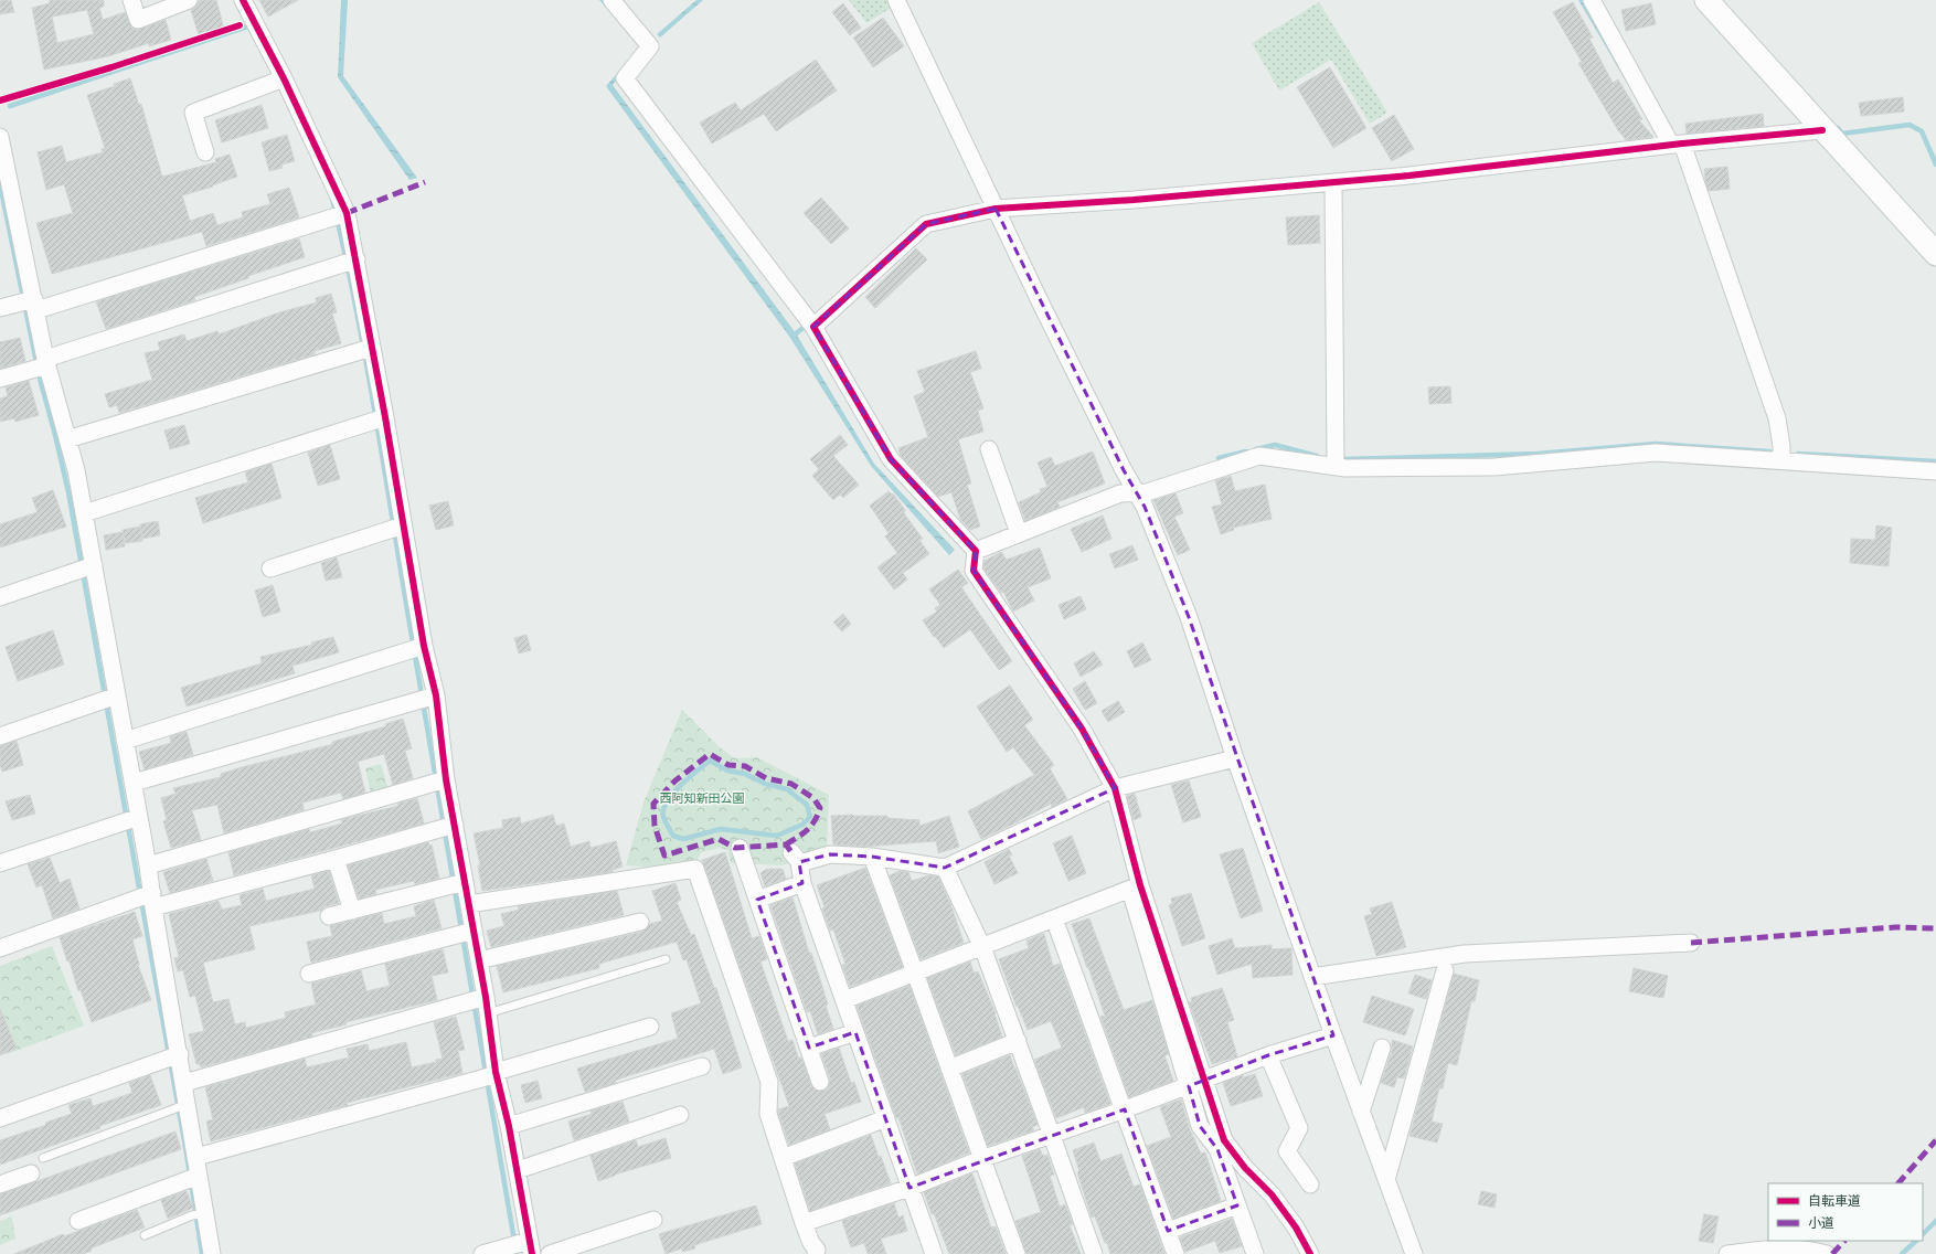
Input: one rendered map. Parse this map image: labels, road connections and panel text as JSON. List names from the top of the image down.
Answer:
{
  "parks": ["西阿知新田公園"],
  "legend": ["自転車道", "小道"]
}
